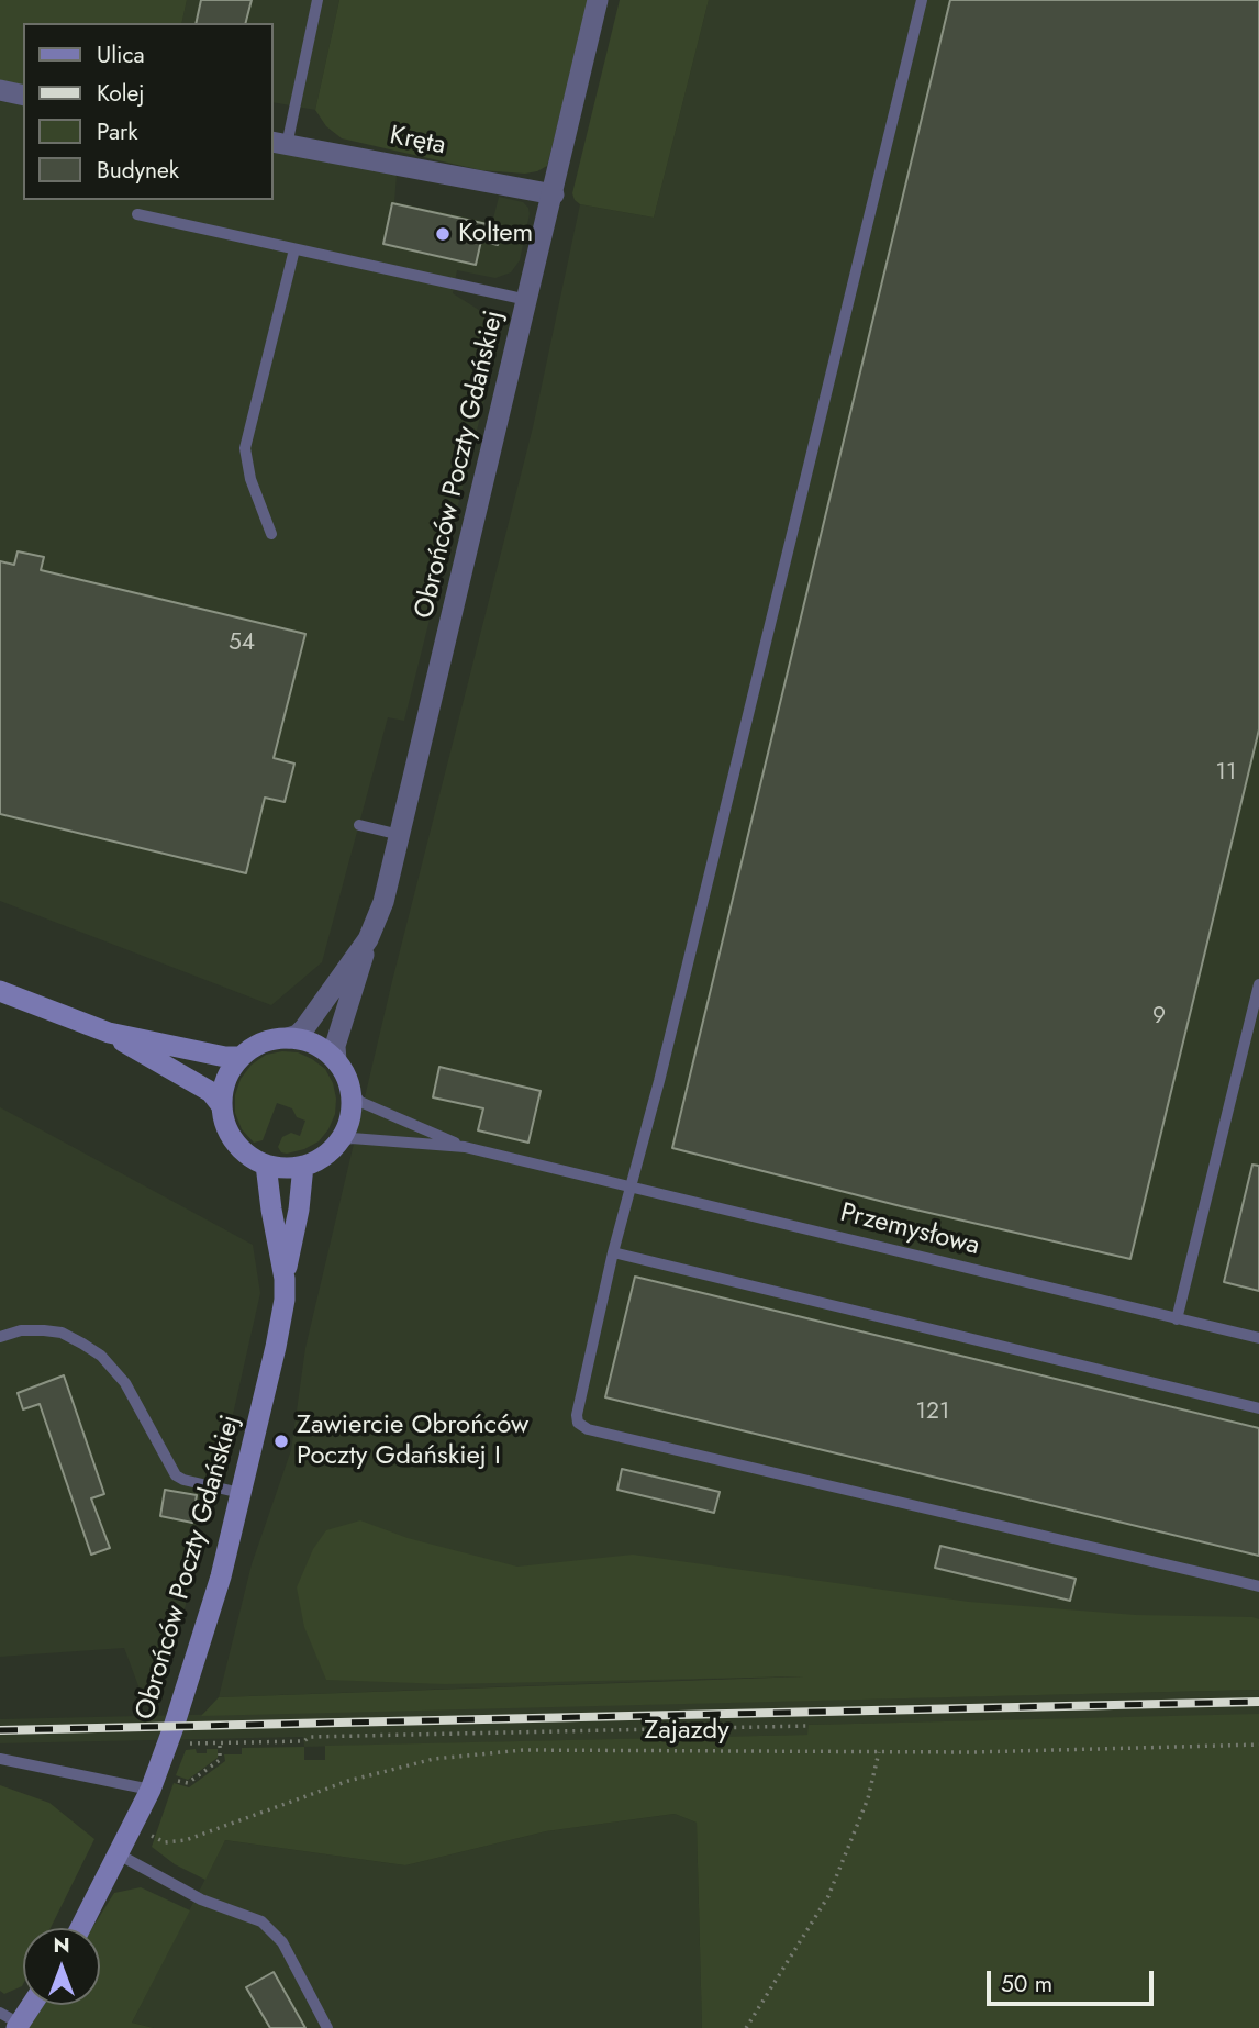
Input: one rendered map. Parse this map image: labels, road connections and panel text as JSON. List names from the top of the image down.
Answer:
{
  "streets": {
    "main road": ["Obrońców Poczty Gdańskiej"],
    "street": ["Kręta"],
    "lane": ["Przemysłowa"],
    "path": ["Zajazdy"]
  },
  "crossings": [
    ["Kręta", "Obrońców Poczty Gdańskiej"],
    ["Obrońców Poczty Gdańskiej", "Zajazdy"]
  ],
  "places": ["Koltem", "Zawiercie Obrońców Poczty Gdańskiej I"],
  "house_numbers": [
    "54",
    "11",
    "9",
    "121"
  ],
  "legend": [
    "Ulica",
    "Kolej",
    "Park",
    "Budynek"
  ],
  "scale_bar": "50 m",
  "north": "top"
}
